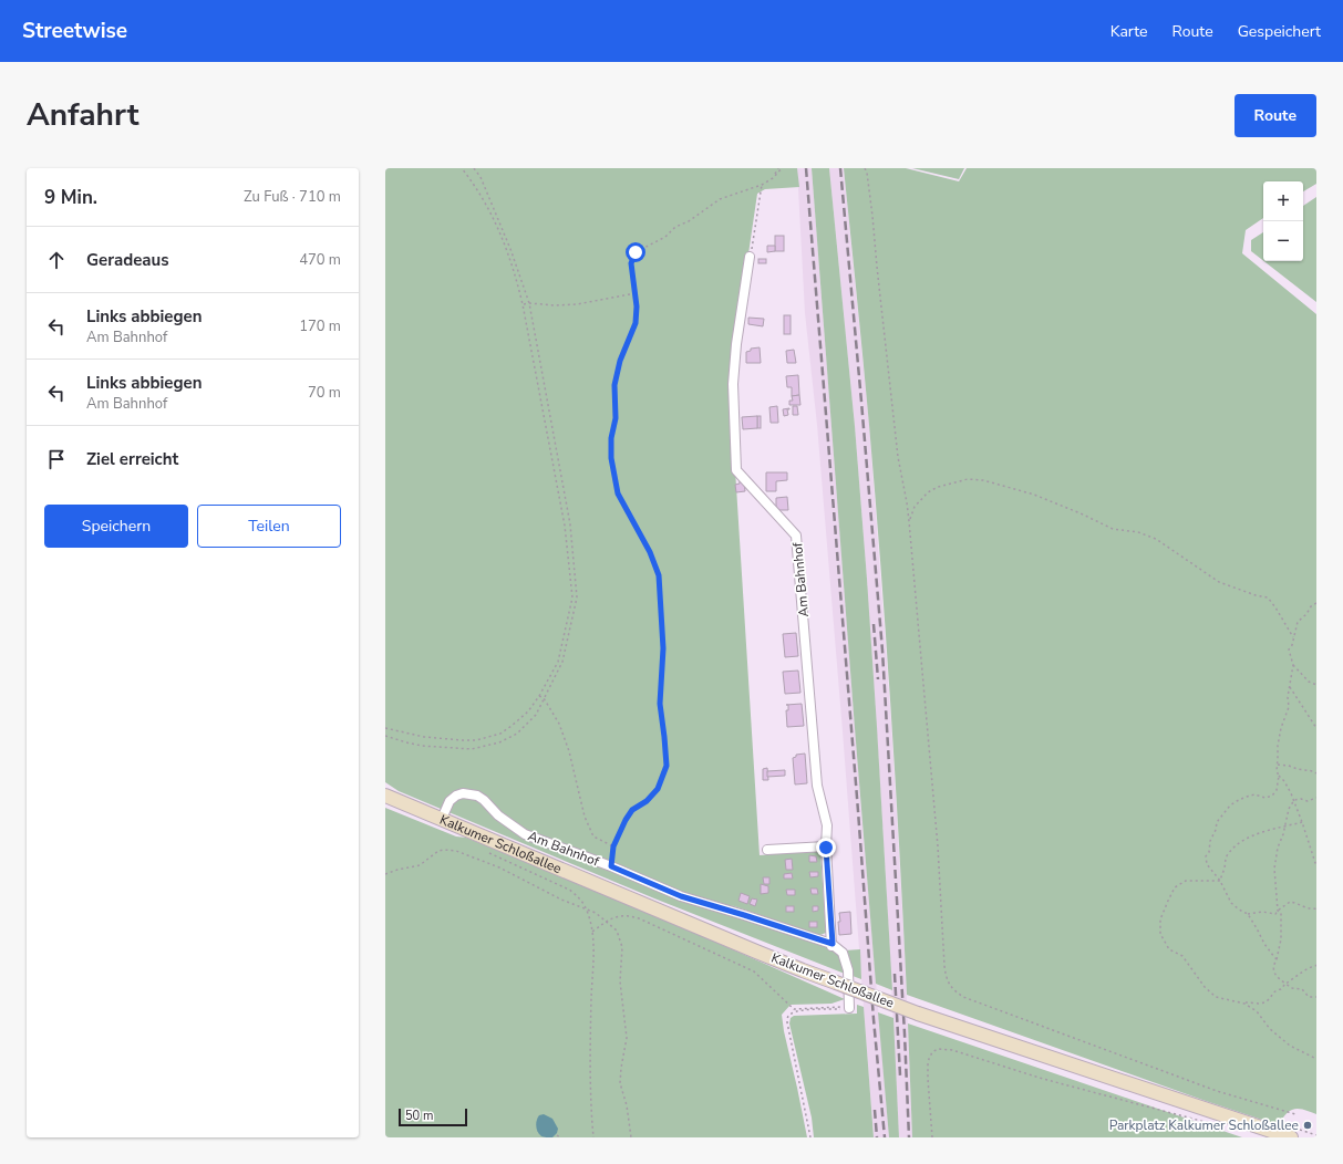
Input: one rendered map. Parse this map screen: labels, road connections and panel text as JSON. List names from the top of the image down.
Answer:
{
  "streets": {
    "main road": ["Kalkumer Schloßallee"],
    "street": ["Am Bahnhof"]
  },
  "crossings": [
    ["Am Bahnhof", "Kalkumer Schloßallee"]
  ],
  "places": ["Parkplatz Kalkumer Schloßallee"],
  "scale_bar": "50 m",
  "page": {
    "header": "Streetwise",
    "nav": ["Karte", "Route", "Gespeichert"],
    "title": "Anfahrt",
    "buttons": [
      "Route",
      ["Speichern", "Teilen"]
    ],
    "heading": ["9 Min.", "Zu Fuß · 710 m"],
    "map_buttons": ["+", "−"],
    "list": [
      ["Geradeaus", "470 m"],
      ["Links abbiegen", "Am Bahnhof", "170 m"],
      ["Links abbiegen", "Am Bahnhof", "70 m"],
      "Ziel erreicht"
    ],
    "scale": "50 m"
  }
}
